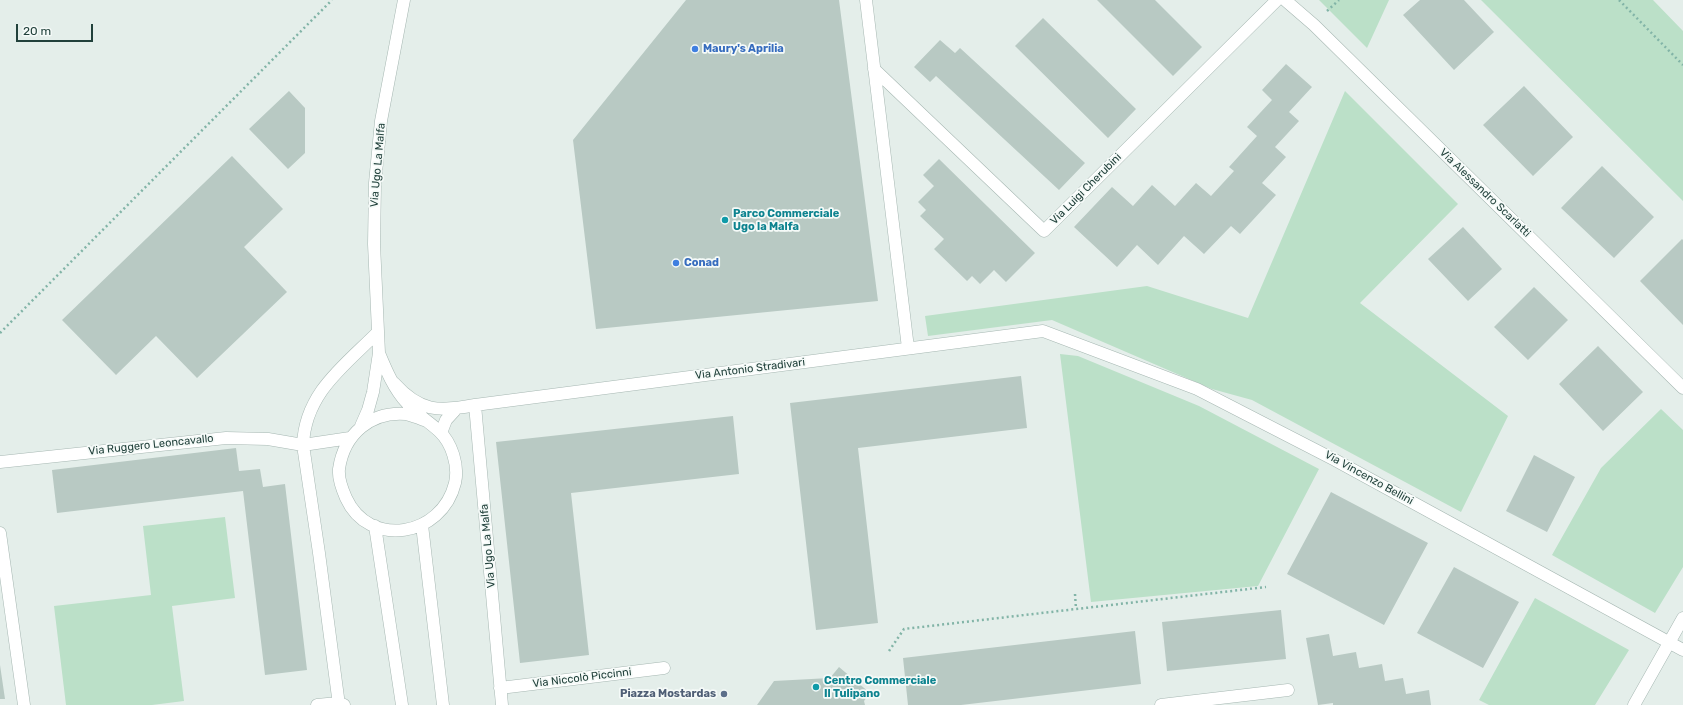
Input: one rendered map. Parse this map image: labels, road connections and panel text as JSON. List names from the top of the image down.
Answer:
{
  "streets": {
    "street": [
      "Via Ugo La Malfa",
      "Via Luigi Cherubini",
      "Via Alessandro Scarlatti",
      "Via Antonio Stradivari",
      "Via Ruggero Leoncavallo",
      "Via Vincenzo Bellini",
      "Via Niccolò Piccinni"
    ]
  },
  "crossings": [
    ["Via Ugo La Malfa", "Via Antonio Stradivari"],
    ["Via Ugo La Malfa", "Via Niccolò Piccinni"],
    ["Via Antonio Stradivari", "Via Vincenzo Bellini"]
  ],
  "places": [
    "Maury's Aprilia",
    "Parco Commerciale Ugo la Malfa",
    "Conad",
    "Centro Commerciale Il Tulipano",
    "Piazza Mostardas"
  ],
  "scale_bar": "20 m"
}
